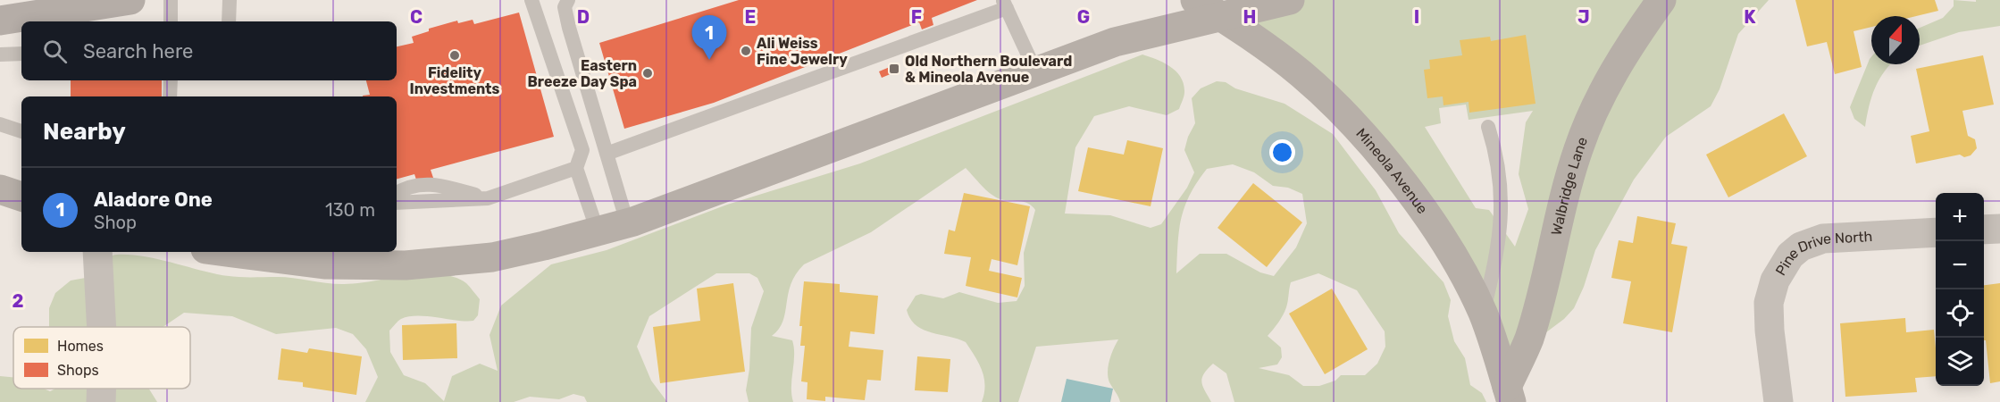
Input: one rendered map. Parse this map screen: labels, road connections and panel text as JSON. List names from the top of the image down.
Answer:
{
  "streets": {
    "main road": ["Mineola Avenue", "Walbridge Lane"],
    "street": ["Pine Drive North"]
  },
  "crossings": [
    ["Mineola Avenue", "Walbridge Lane"]
  ],
  "places": {
    "other": ["Ali Weiss Fine Jewelry", "Fidelity Investments", "Eastern Breeze Day Spa"],
    "transit": ["Old Northern Boulevard & Mineola Avenue"]
  },
  "legend": ["Homes", "Shops"],
  "north": "top",
  "page": {
    "pins": "1",
    "search": "Search here",
    "heading": "Nearby",
    "list": [
      {
        "mark": "1",
        "name": "Aladore One",
        "note": "Shop",
        "value": "130 m"
      }
    ],
    "map_buttons": ["+", "−"]
  },
  "grid": {
    "columns": [
      "C",
      "D",
      "E",
      "F",
      "G",
      "H",
      "I",
      "J",
      "K"
    ],
    "rows": ["2"]
  }
}
